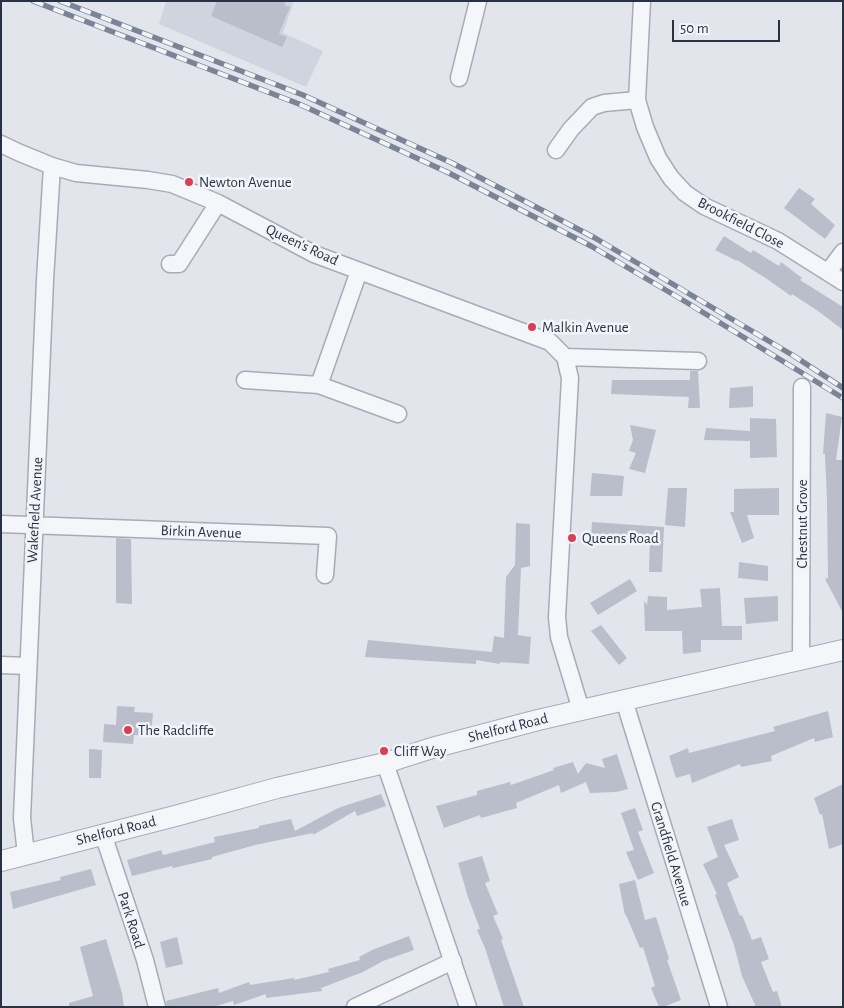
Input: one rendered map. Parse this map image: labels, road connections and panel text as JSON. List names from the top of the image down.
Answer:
{
  "streets": {
    "street": [
      "Brookfield Close",
      "Queen's Road",
      "Wakefield Avenue",
      "Chestnut Grove",
      "Birkin Avenue",
      "Shelford Road",
      "Grandfield Avenue",
      "Park Road"
    ]
  },
  "crossings": [
    ["Queen's Road", "Wakefield Avenue"],
    ["Wakefield Avenue", "Birkin Avenue"],
    ["Wakefield Avenue", "Shelford Road"],
    ["Chestnut Grove", "Shelford Road"],
    ["Shelford Road", "Grandfield Avenue"],
    ["Shelford Road", "Park Road"]
  ],
  "places": [
    "Newton Avenue",
    "Malkin Avenue",
    "Queens Road",
    "The Radcliffe",
    "Cliff Way"
  ],
  "scale_bar": "50 m"
}
